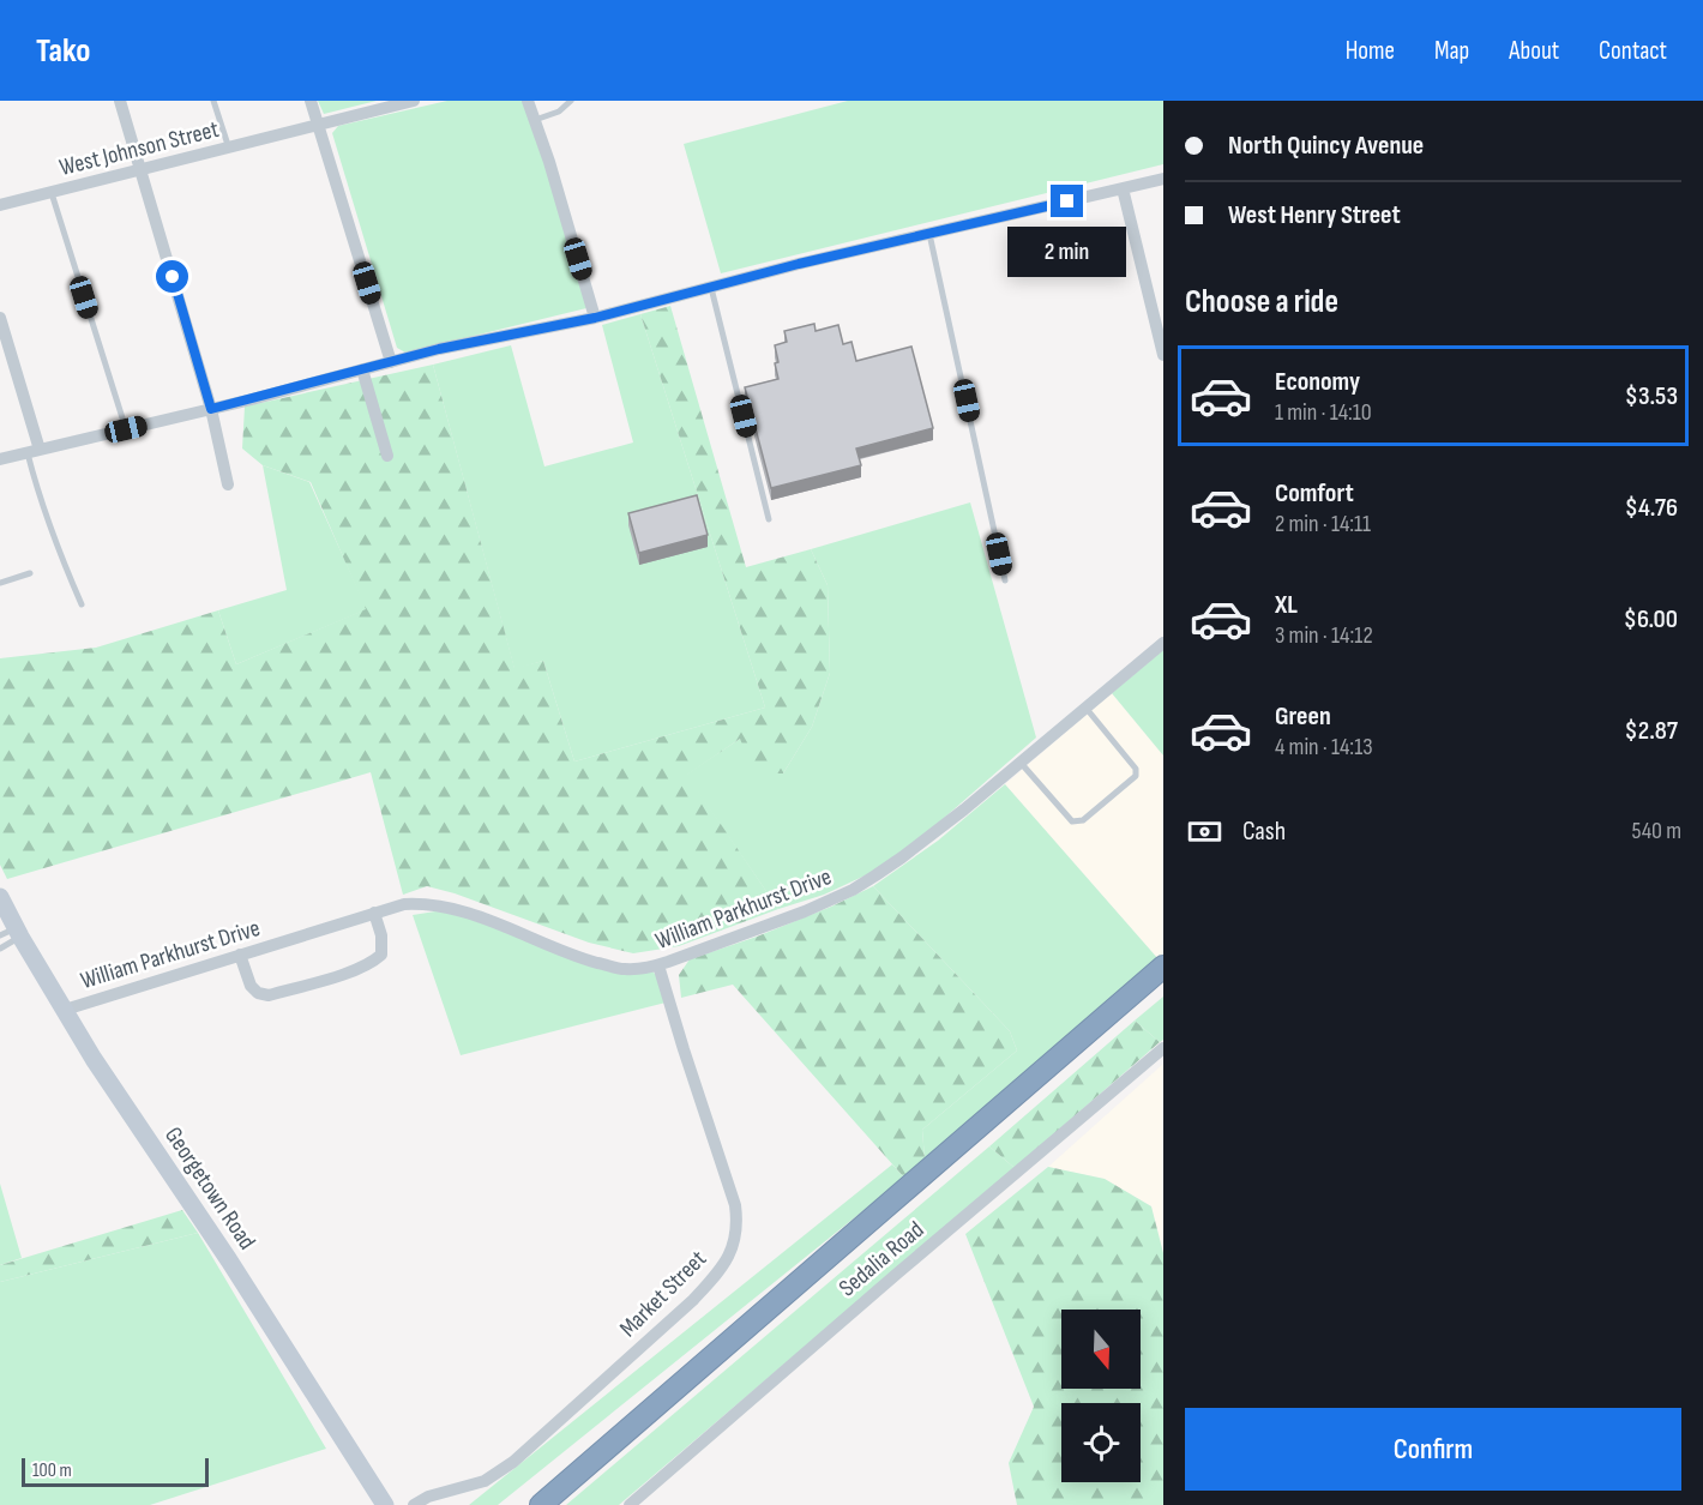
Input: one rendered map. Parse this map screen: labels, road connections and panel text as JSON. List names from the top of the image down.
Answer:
{
  "streets": {
    "street": [
      "West Johnson Street",
      "William Parkhurst Drive",
      "Georgetown Road",
      "Sedalia Road",
      "Market Street"
    ]
  },
  "crossings": [
    ["William Parkhurst Drive", "Georgetown Road"],
    ["William Parkhurst Drive", "Market Street"]
  ],
  "scale_bar": "100 m",
  "north": "bottom",
  "page": {
    "header": "Tako",
    "nav": [
      "Home",
      "Map",
      "About",
      "Contact"
    ],
    "banner": ["North Quincy Avenue", "West Henry Street"],
    "bubble": "2 min",
    "heading": "Choose a ride",
    "list": [
      {
        "name": "Economy",
        "note": "1 min · 14:10",
        "value": "$3.53"
      },
      {
        "name": "Comfort",
        "note": "2 min · 14:11",
        "value": "$4.76"
      },
      {
        "name": "XL",
        "note": "3 min · 14:12",
        "value": "$6.00"
      },
      {
        "name": "Green",
        "note": "4 min · 14:13",
        "value": "$2.87"
      }
    ],
    "pay": ["Cash", "540 m"],
    "buttons": "Confirm",
    "scale": "100 m"
  }
}
